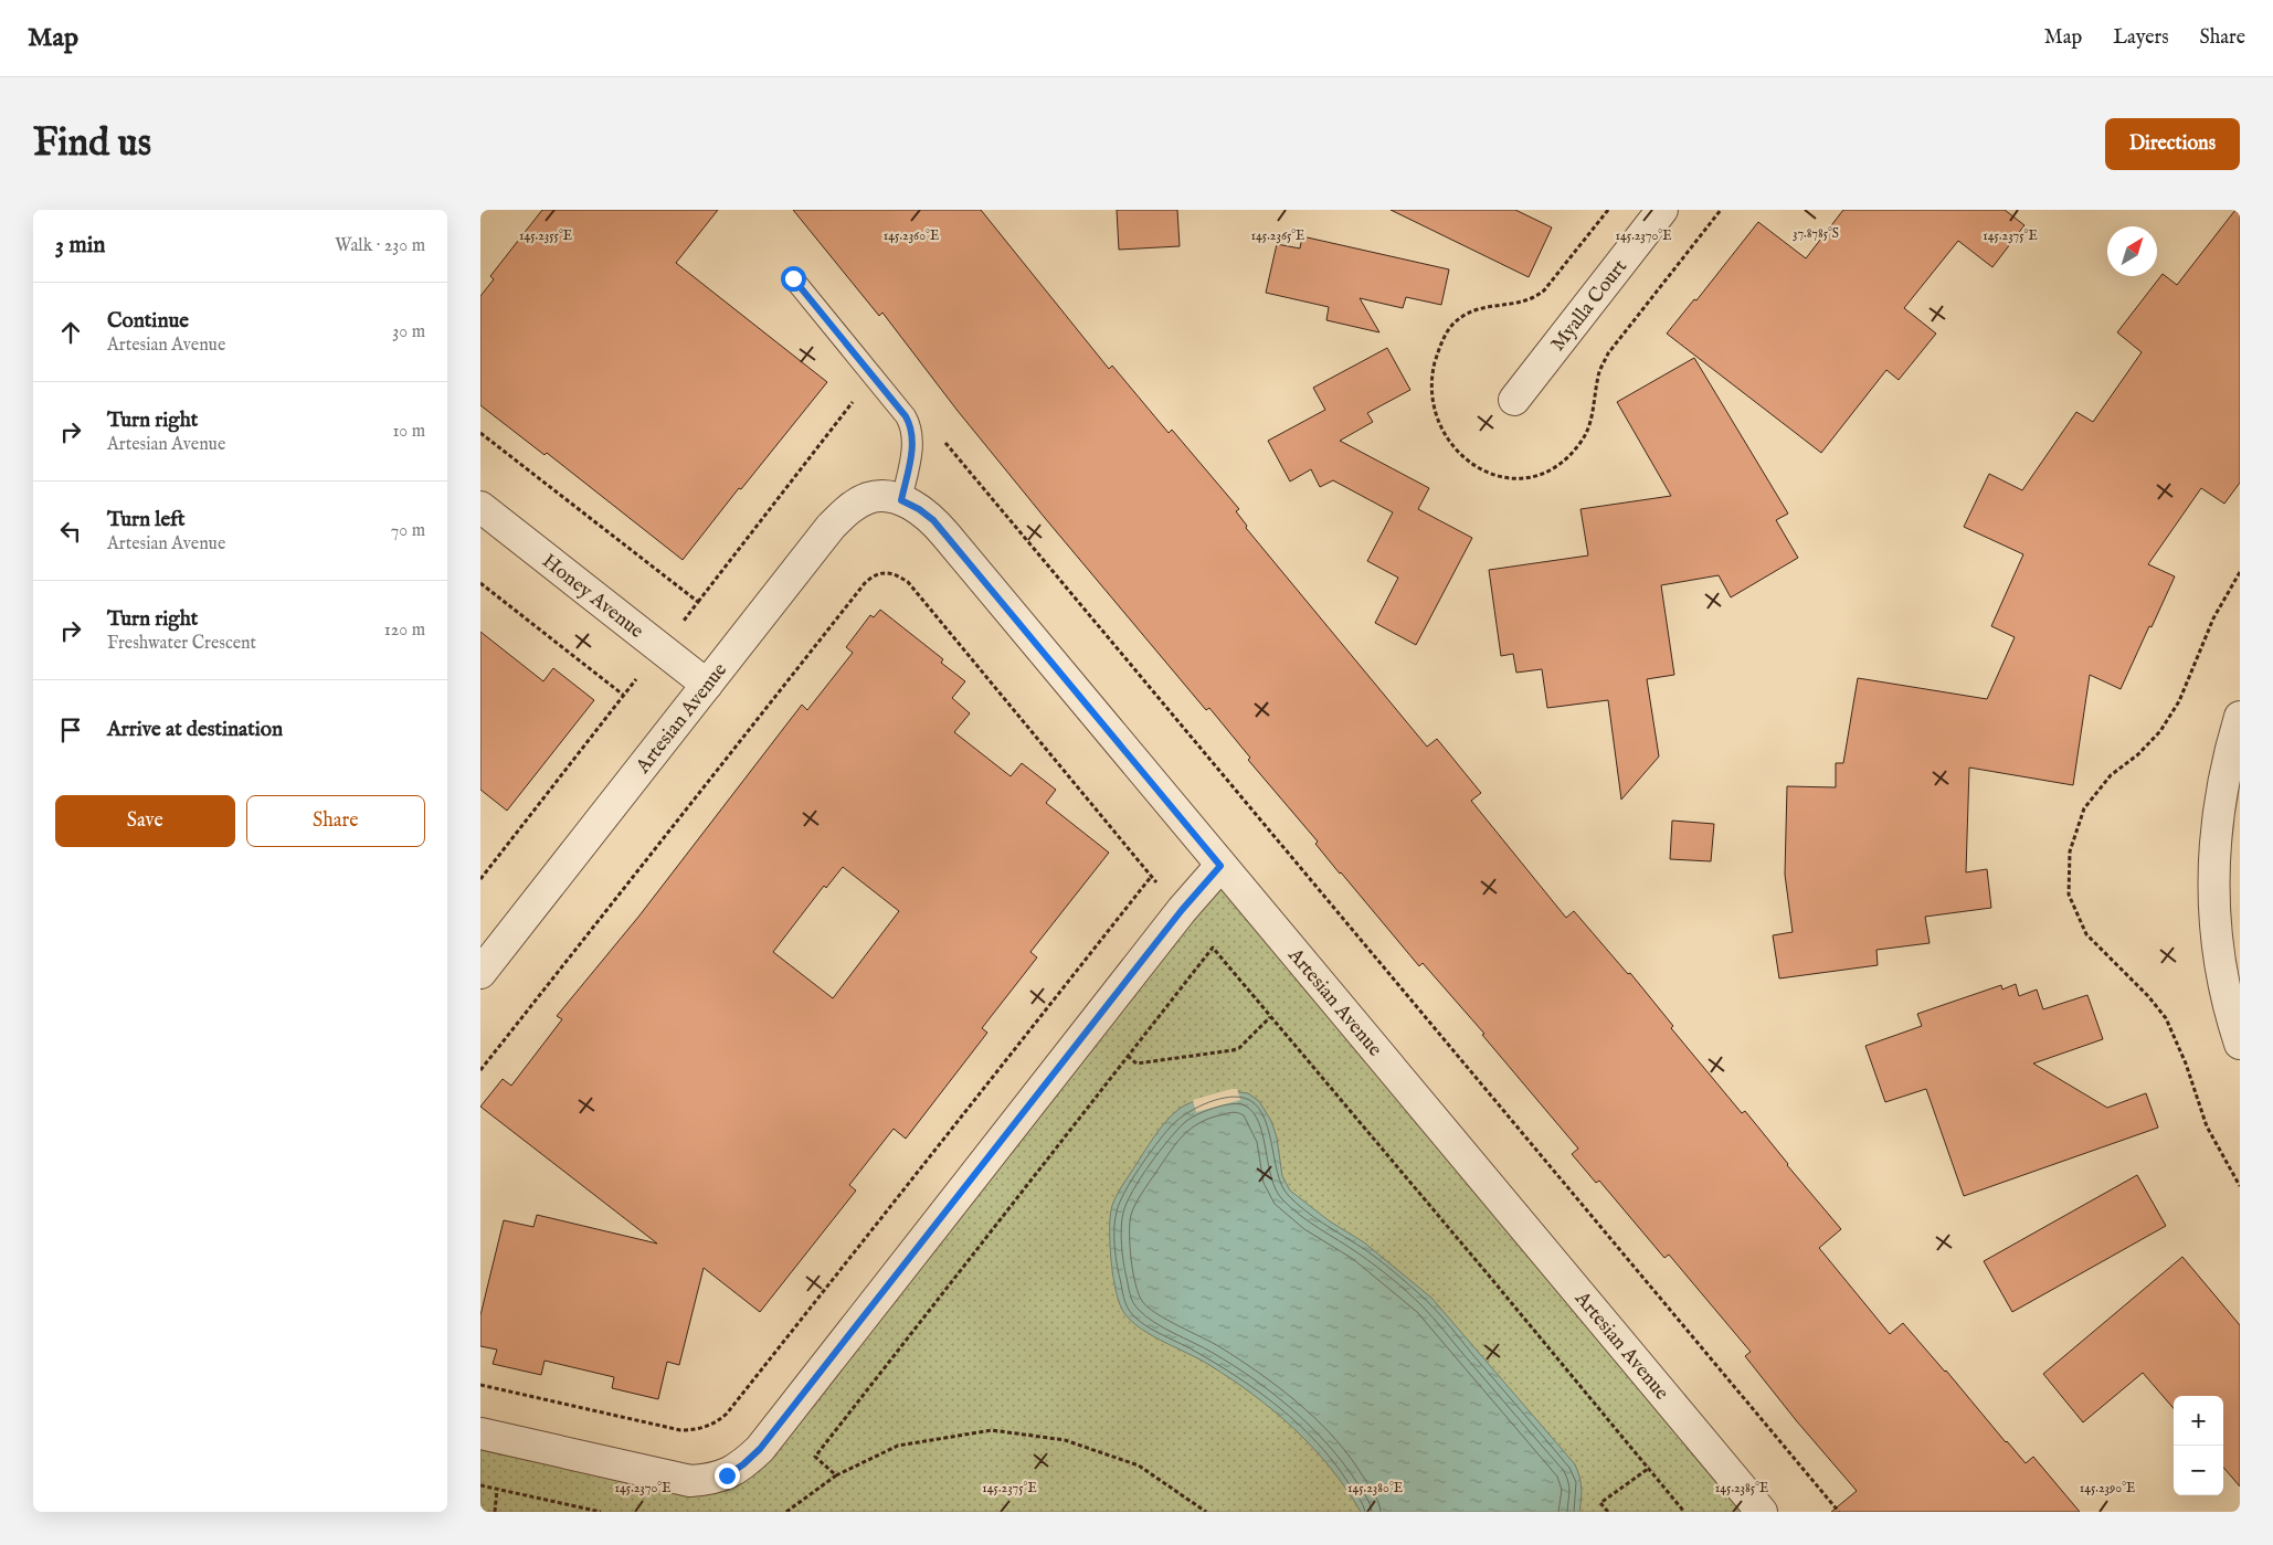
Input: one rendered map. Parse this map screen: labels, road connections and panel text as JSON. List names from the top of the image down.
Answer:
{
  "streets": {
    "street": ["Myalla Court", "Honey Avenue", "Artesian Avenue"]
  },
  "crossings": [
    ["Honey Avenue", "Artesian Avenue"]
  ],
  "north": "top right",
  "page": {
    "header": "Map",
    "nav": ["Map", "Layers", "Share"],
    "buttons": [
      "Directions",
      ["Save", "Share"]
    ],
    "title": "Find us",
    "heading": ["3 min", "Walk · 230 m"],
    "list": [
      ["Continue", "Artesian Avenue", "30 m"],
      ["Turn right", "Artesian Avenue", "10 m"],
      ["Turn left", "Artesian Avenue", "70 m"],
      ["Turn right", "Freshwater Crescent", "120 m"],
      "Arrive at destination"
    ],
    "map_buttons": ["+", "−"]
  },
  "coordinates": [
    "37.8785°S",
    "145.2360°E",
    "145.2370°E",
    "145.2375°E",
    "145.2355°E",
    "145.2365°E",
    "145.2380°E",
    "145.2385°E",
    "145.2390°E"
  ]
}
